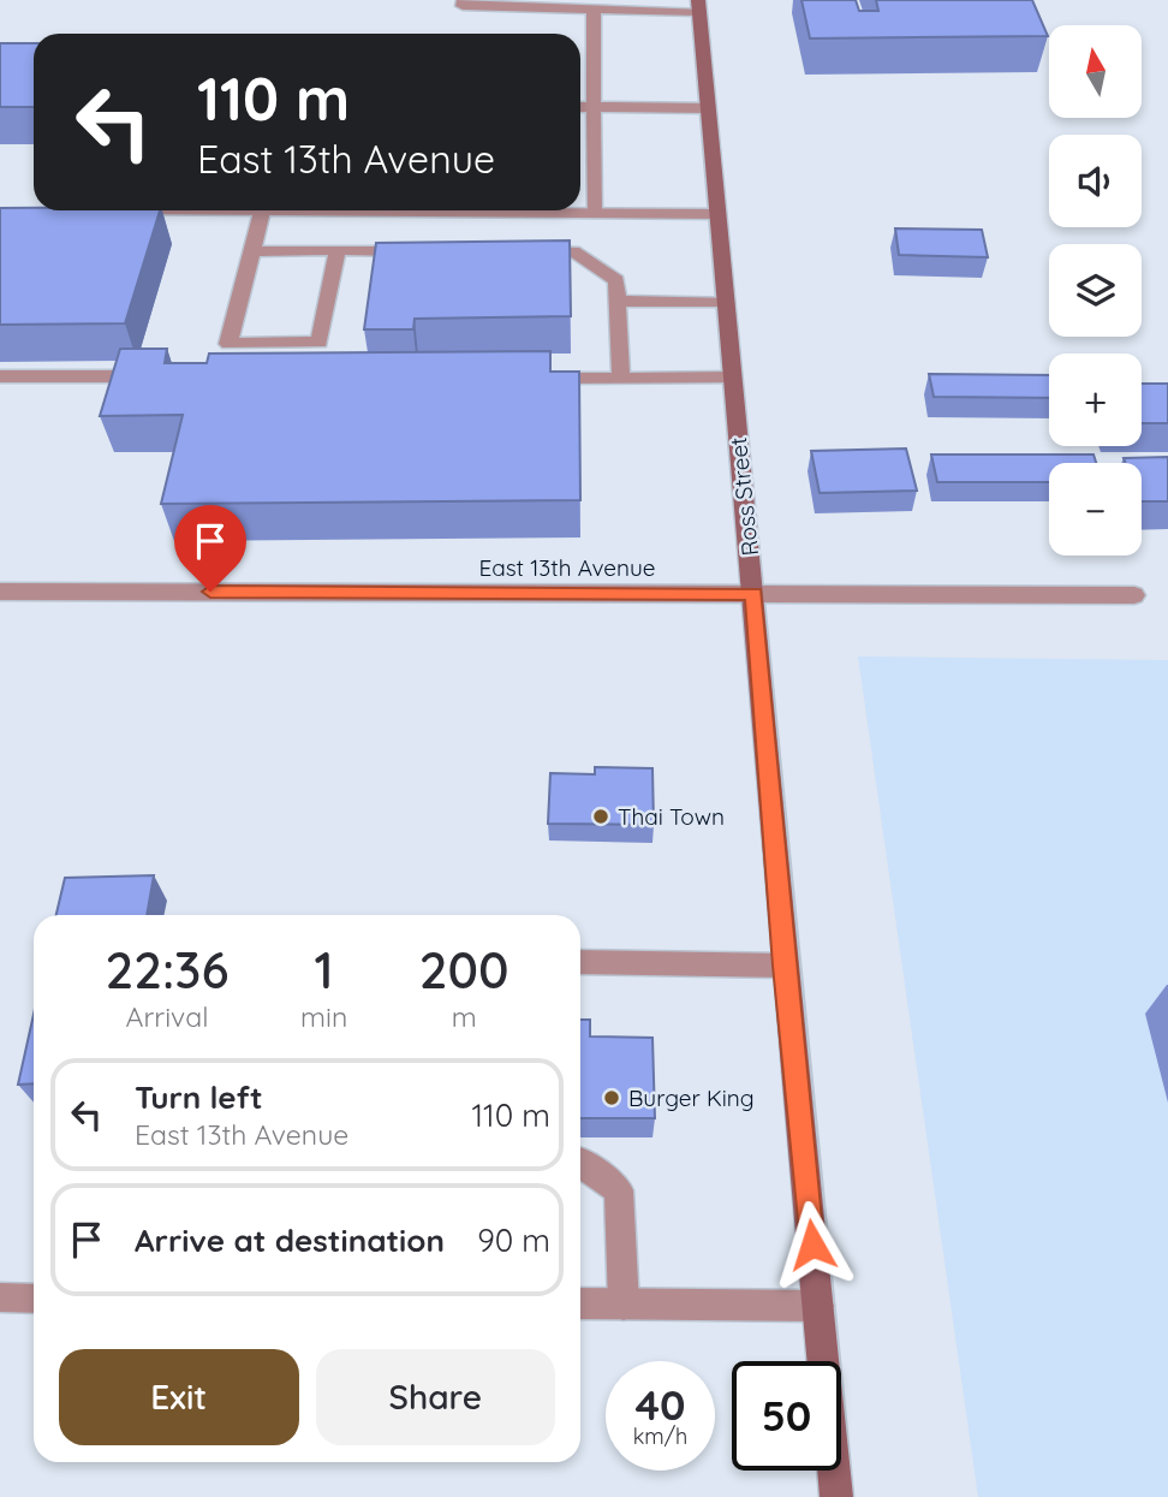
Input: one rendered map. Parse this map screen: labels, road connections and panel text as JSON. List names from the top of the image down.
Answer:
{
  "streets": {
    "main road": ["Ross Street"],
    "street": ["East 13th Avenue"]
  },
  "crossings": [
    ["Ross Street", "East 13th Avenue"]
  ],
  "places": ["Thai Town", "Burger King"],
  "north": "top",
  "page": {
    "map_buttons": ["+", "−"],
    "turn": ["110 m", "East 13th Avenue"],
    "eta": [
      "22:36",
      "Arrival",
      "1",
      "min",
      "200",
      "m"
    ],
    "list": [
      {
        "name": "Turn left",
        "note": "East 13th Avenue",
        "value": "110 m"
      },
      {
        "name": "Arrive at destination",
        "value": "90 m"
      }
    ],
    "buttons": ["Exit", "Share"],
    "speed": "40 km/h",
    "limit": "50"
  }
}
